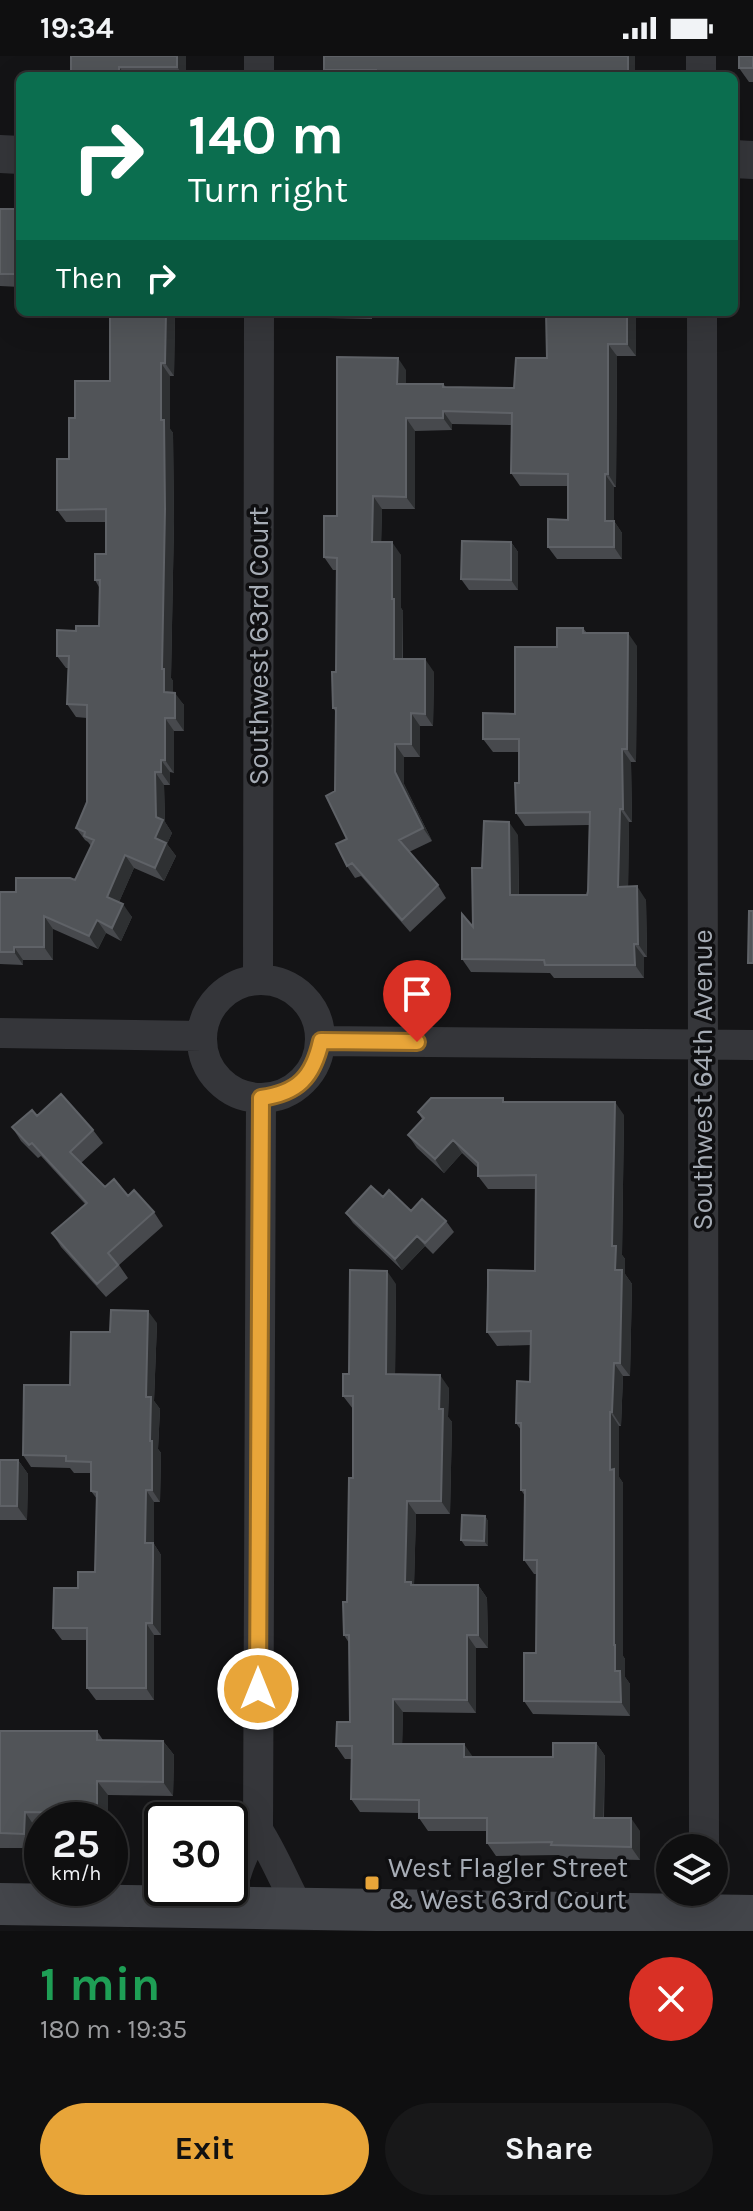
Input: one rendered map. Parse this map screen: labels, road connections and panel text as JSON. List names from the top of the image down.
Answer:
{
  "streets": {
    "street": ["Southwest 63rd Court", "Southwest 64th Avenue"]
  },
  "places": {
    "transit": ["West Flagler Street & West 63rd Court"]
  },
  "page": {
    "status": "19:34",
    "turn": ["140 m", "Turn right"],
    "then": "Then",
    "speed": "25 km/h",
    "limit": "30",
    "heading": ["1 min", "180 m · 19:35"],
    "buttons": ["Exit", "Share"]
  }
}
